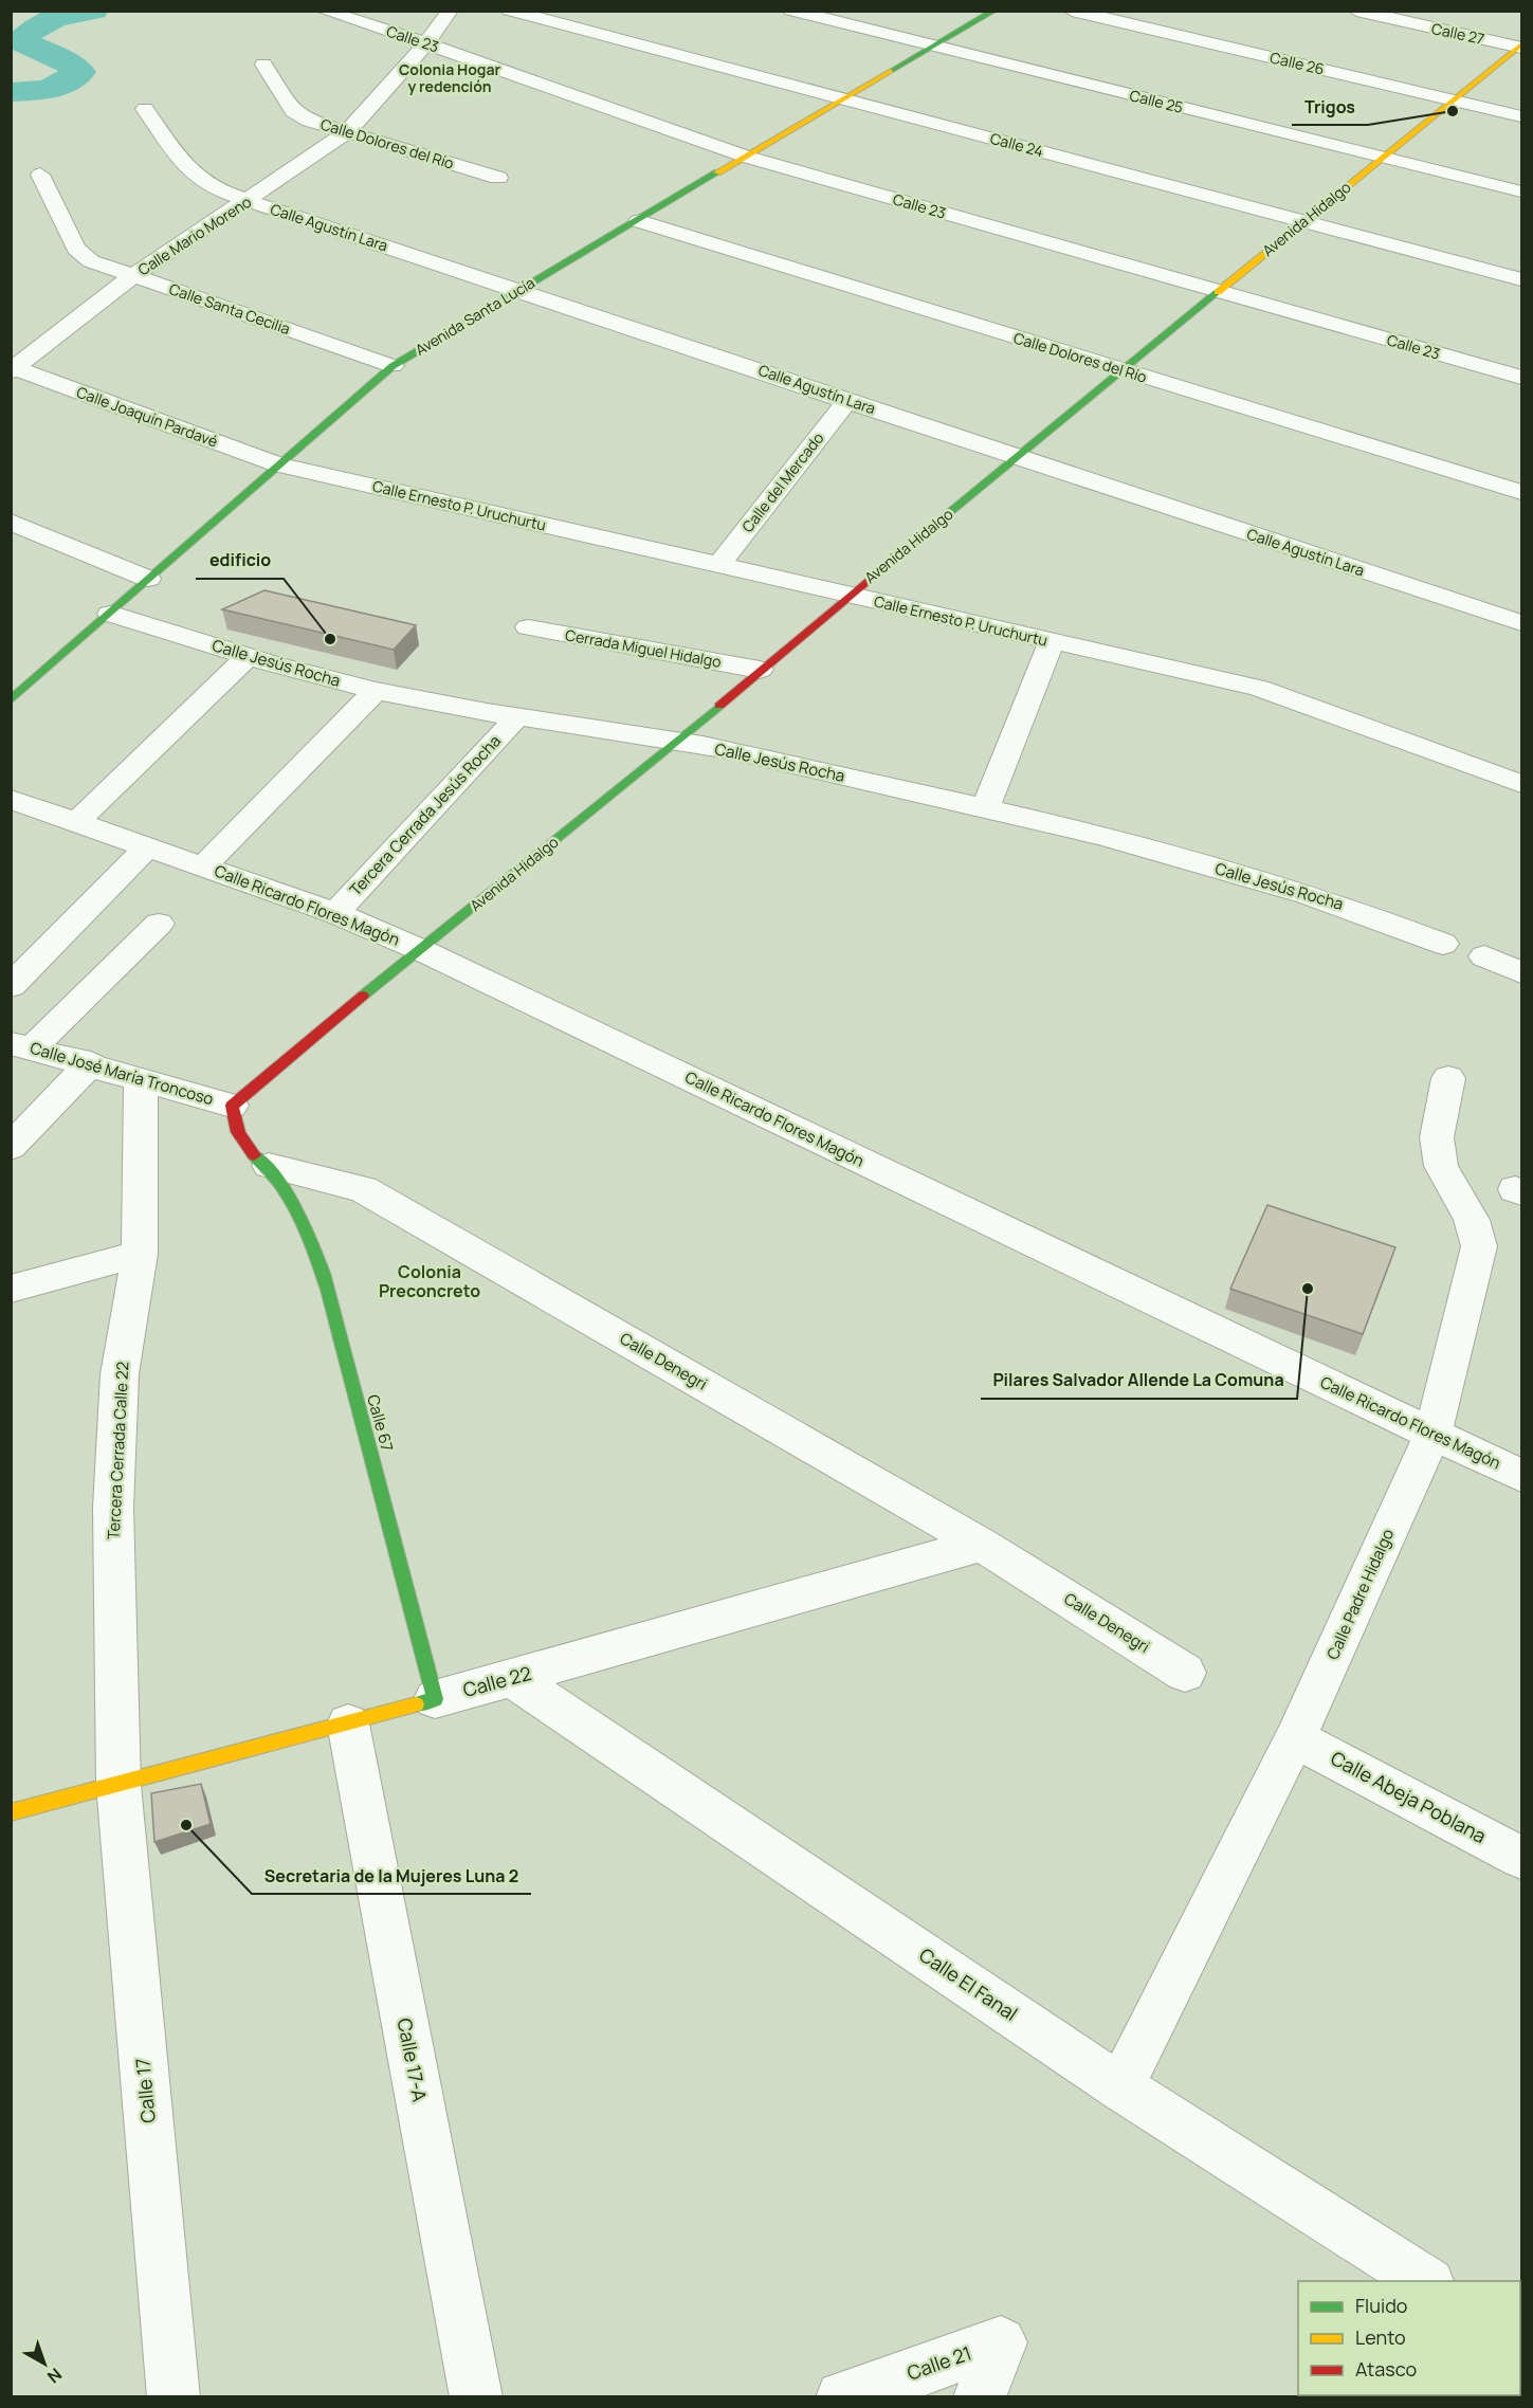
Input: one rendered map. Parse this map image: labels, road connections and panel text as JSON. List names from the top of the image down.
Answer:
{
  "streets": {
    "street": [
      "Calle 27",
      "Calle 23",
      "Calle 26",
      "Calle 25",
      "Calle Dolores del Río",
      "Calle 24",
      "Avenida Hidalgo",
      "Calle Agustín Lara",
      "Calle Mario Moreno",
      "Calle Santa Cecilia",
      "Avenida Santa Lucía",
      "Calle Joaquín Pardavé",
      "Calle del Mercado",
      "Calle Ernesto P. Uruchurtu",
      "Cerrada Miguel Hidalgo",
      "Calle Jesús Rocha",
      "Tercera Cerrada Jesús Rocha",
      "Calle Ricardo Flores Magón",
      "Calle José María Troncoso",
      "Calle Denegri",
      "Calle 67",
      "Tercera Cerrada Calle 22",
      "Calle Padre Hidalgo",
      "Calle 22",
      "Calle Abeja Poblana",
      "Calle El Fanal",
      "Calle 17-A",
      "Calle 17",
      "Calle 21"
    ]
  },
  "crossings": [
    ["Calle 27", "Avenida Hidalgo"],
    ["Calle 23", "Avenida Hidalgo"],
    ["Calle 23", "Calle Mario Moreno"],
    ["Calle 23", "Avenida Santa Lucía"],
    ["Calle 26", "Avenida Hidalgo"],
    ["Calle 25", "Avenida Hidalgo"],
    ["Calle 25", "Avenida Santa Lucía"],
    ["Calle Dolores del Río", "Avenida Hidalgo"],
    ["Calle Dolores del Río", "Calle Mario Moreno"],
    ["Calle Dolores del Río", "Avenida Santa Lucía"],
    ["Calle 24", "Avenida Hidalgo"],
    ["Calle 24", "Avenida Santa Lucía"],
    ["Avenida Hidalgo", "Calle Agustín Lara"],
    ["Avenida Hidalgo", "Calle Ernesto P. Uruchurtu"],
    ["Avenida Hidalgo", "Cerrada Miguel Hidalgo"],
    ["Avenida Hidalgo", "Calle Jesús Rocha"],
    ["Avenida Hidalgo", "Calle Ricardo Flores Magón"],
    ["Avenida Hidalgo", "Calle José María Troncoso"],
    ["Avenida Hidalgo", "Calle Denegri"],
    ["Calle Agustín Lara", "Calle Mario Moreno"],
    ["Calle Agustín Lara", "Avenida Santa Lucía"],
    ["Calle Agustín Lara", "Calle del Mercado"],
    ["Calle Mario Moreno", "Calle Santa Cecilia"],
    ["Calle Mario Moreno", "Calle Joaquín Pardavé"],
    ["Calle Santa Cecilia", "Avenida Santa Lucía"],
    ["Avenida Santa Lucía", "Calle Joaquín Pardavé"],
    ["Avenida Santa Lucía", "Calle Ernesto P. Uruchurtu"],
    ["Avenida Santa Lucía", "Calle Jesús Rocha"],
    ["Calle Joaquín Pardavé", "Calle Ernesto P. Uruchurtu"],
    ["Calle del Mercado", "Calle Ernesto P. Uruchurtu"],
    ["Calle Jesús Rocha", "Tercera Cerrada Jesús Rocha"],
    ["Tercera Cerrada Jesús Rocha", "Calle Ricardo Flores Magón"],
    ["Calle Ricardo Flores Magón", "Calle Padre Hidalgo"],
    ["Calle José María Troncoso", "Calle Denegri"],
    ["Calle José María Troncoso", "Tercera Cerrada Calle 22"],
    ["Calle Denegri", "Calle 67"],
    ["Calle Denegri", "Calle 22"],
    ["Calle 67", "Calle 22"],
    ["Tercera Cerrada Calle 22", "Calle 22"],
    ["Tercera Cerrada Calle 22", "Calle 17"],
    ["Calle Padre Hidalgo", "Calle Abeja Poblana"],
    ["Calle Padre Hidalgo", "Calle El Fanal"],
    ["Calle 22", "Calle El Fanal"],
    ["Calle 22", "Calle 17-A"],
    ["Calle 22", "Calle 17"]
  ],
  "districts": ["Colonia Hogar y redención", "Colonia Preconcreto"],
  "places": [
    "Trigos",
    "edificio",
    "Pilares Salvador Allende La Comuna",
    "Secretaria de la Mujeres Luna 2"
  ],
  "legend": ["Fluido", "Lento", "Atasco"],
  "north": "bottom right"
}
